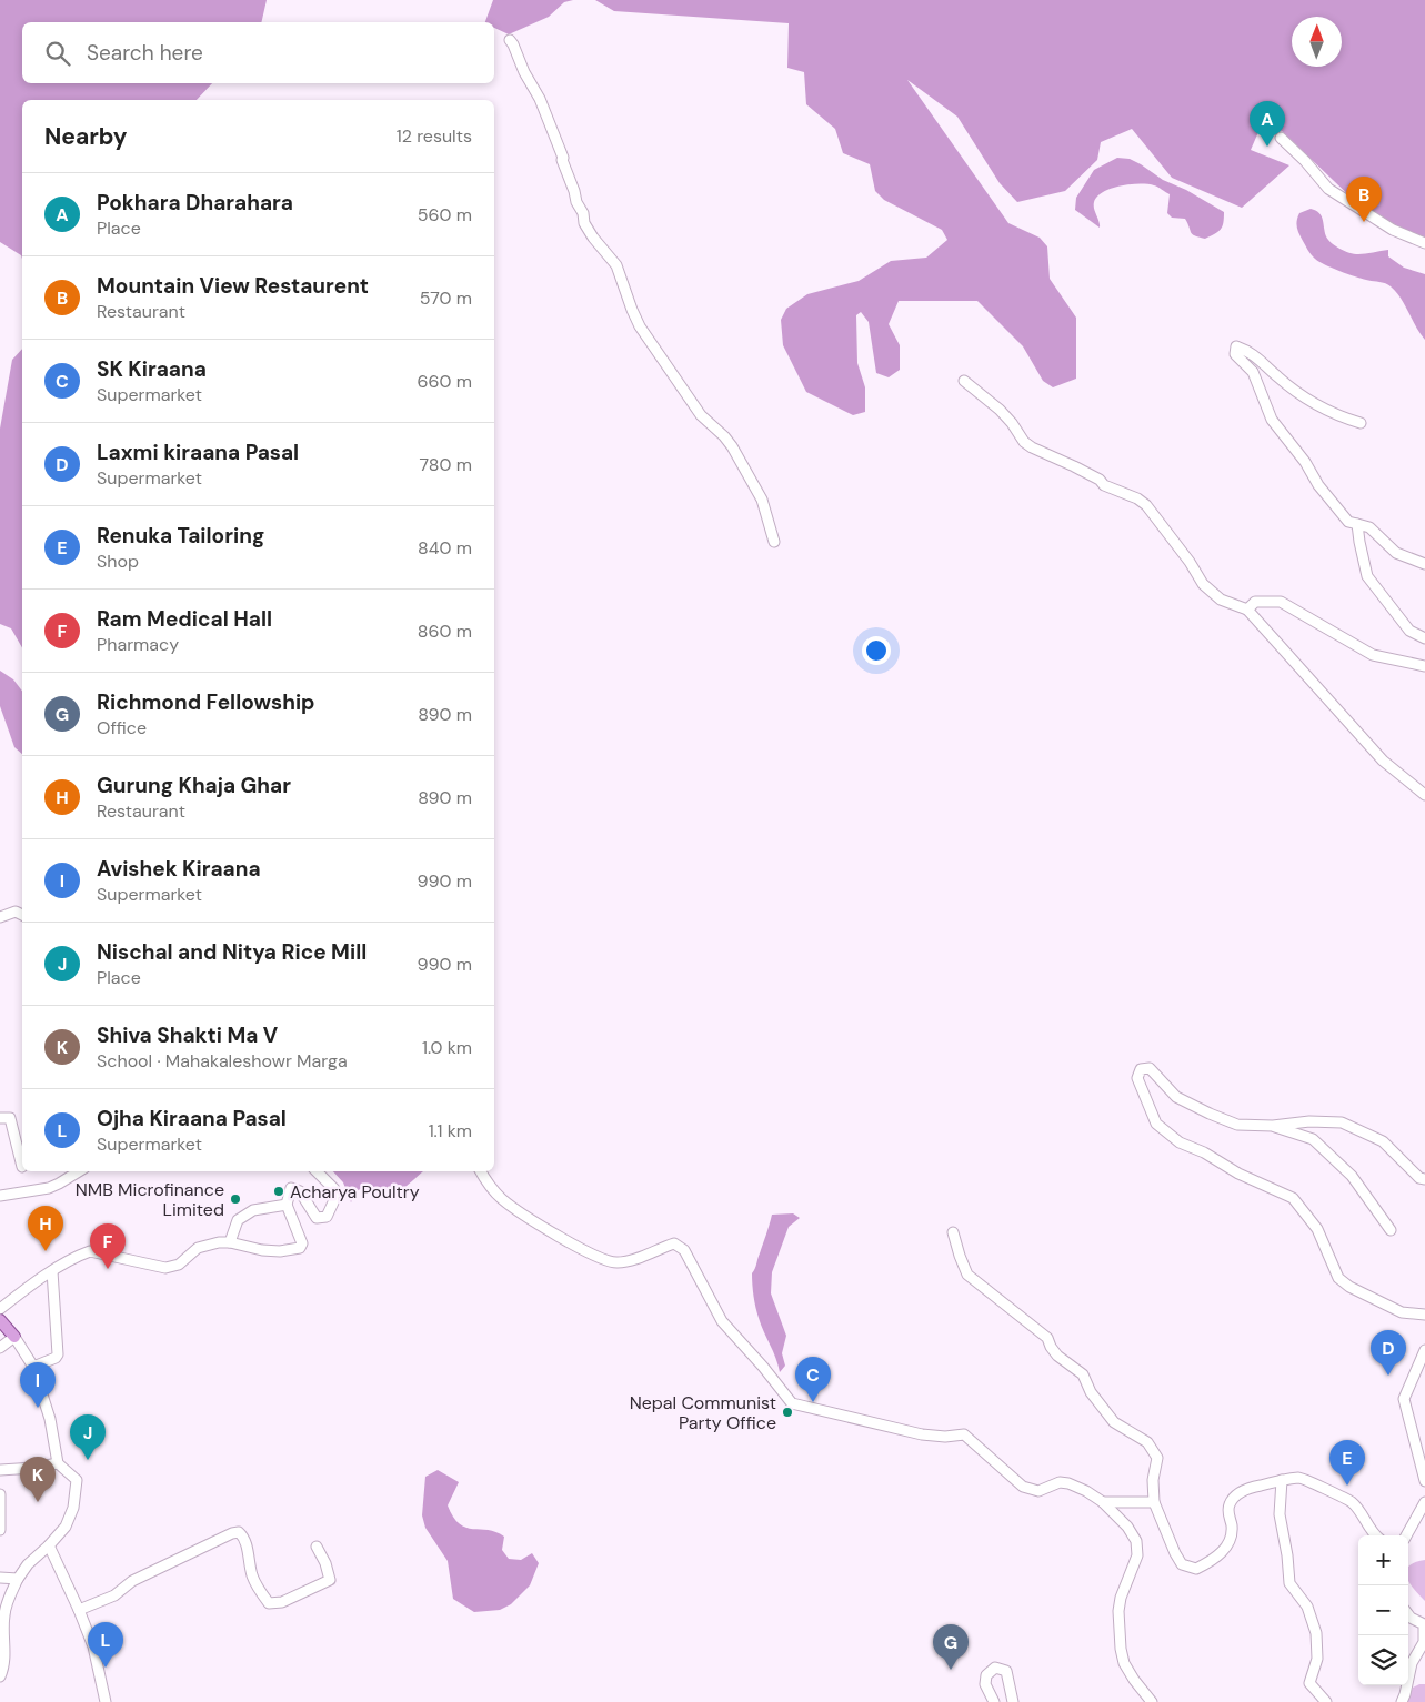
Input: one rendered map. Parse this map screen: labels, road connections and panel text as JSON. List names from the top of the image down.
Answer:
{
  "places": ["Acharya Poultry", "NMB Microfinance Limited", "Nepal Communist Party Office"],
  "north": "top",
  "page": {
    "search": "Search here",
    "heading": ["Nearby", "12 results"],
    "pins": [
      "A",
      "B",
      "H",
      "F",
      "D",
      "C",
      "I",
      "J",
      "E",
      "K",
      "L",
      "G"
    ],
    "list": [
      {
        "mark": "A",
        "name": "Pokhara Dharahara",
        "note": "Place",
        "value": "560 m"
      },
      {
        "mark": "B",
        "name": "Mountain View Restaurent",
        "note": "Restaurant",
        "value": "570 m"
      },
      {
        "mark": "C",
        "name": "SK Kiraana",
        "note": "Supermarket",
        "value": "660 m"
      },
      {
        "mark": "D",
        "name": "Laxmi kiraana Pasal",
        "note": "Supermarket",
        "value": "780 m"
      },
      {
        "mark": "E",
        "name": "Renuka Tailoring",
        "note": "Shop",
        "value": "840 m"
      },
      {
        "mark": "F",
        "name": "Ram Medical Hall",
        "note": "Pharmacy",
        "value": "860 m"
      },
      {
        "mark": "G",
        "name": "Richmond Fellowship",
        "note": "Office",
        "value": "890 m"
      },
      {
        "mark": "H",
        "name": "Gurung Khaja Ghar",
        "note": "Restaurant",
        "value": "890 m"
      },
      {
        "mark": "I",
        "name": "Avishek Kiraana",
        "note": "Supermarket",
        "value": "990 m"
      },
      {
        "mark": "J",
        "name": "Nischal and Nitya Rice Mill",
        "note": "Place",
        "value": "990 m"
      },
      {
        "mark": "K",
        "name": "Shiva Shakti Ma V",
        "note": "School · Mahakaleshowr Marga",
        "value": "1.0 km"
      },
      {
        "mark": "L",
        "name": "Ojha Kiraana Pasal",
        "note": "Supermarket",
        "value": "1.1 km"
      }
    ],
    "map_buttons": ["+", "−"]
  }
}
